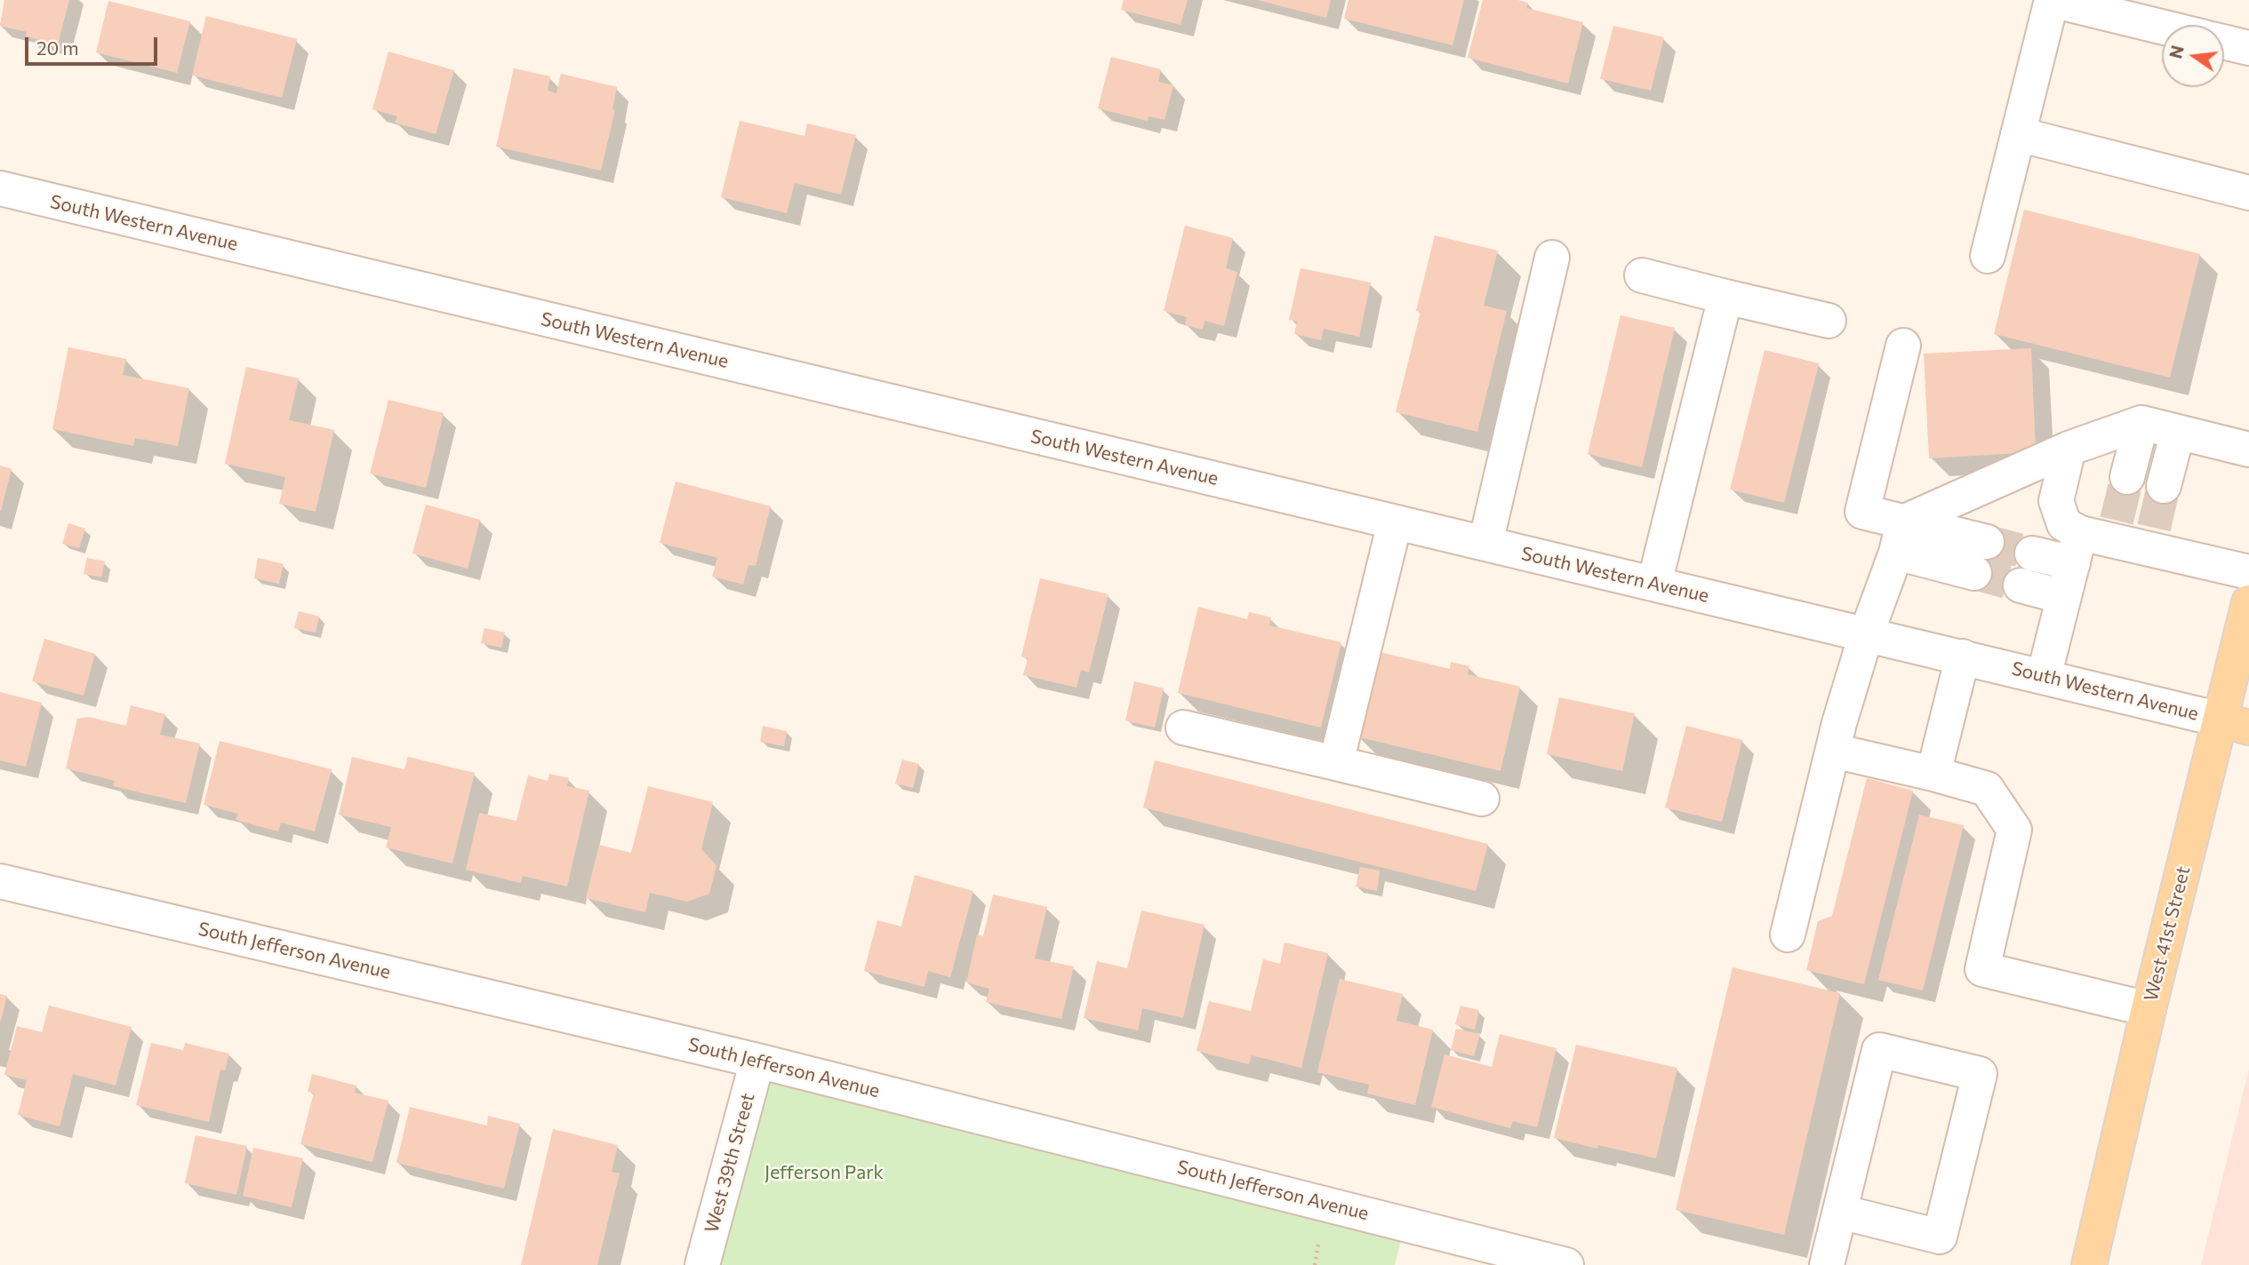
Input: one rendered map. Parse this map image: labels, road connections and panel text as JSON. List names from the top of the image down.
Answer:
{
  "streets": {
    "main road": ["West 41st Street"],
    "street": ["South Western Avenue", "South Jefferson Avenue", "West 39th Street"]
  },
  "crossings": [
    ["South Western Avenue", "West 41st Street"],
    ["South Jefferson Avenue", "West 39th Street"]
  ],
  "parks": ["Jefferson Park"],
  "scale_bar": "20 m",
  "north": "left"
}
